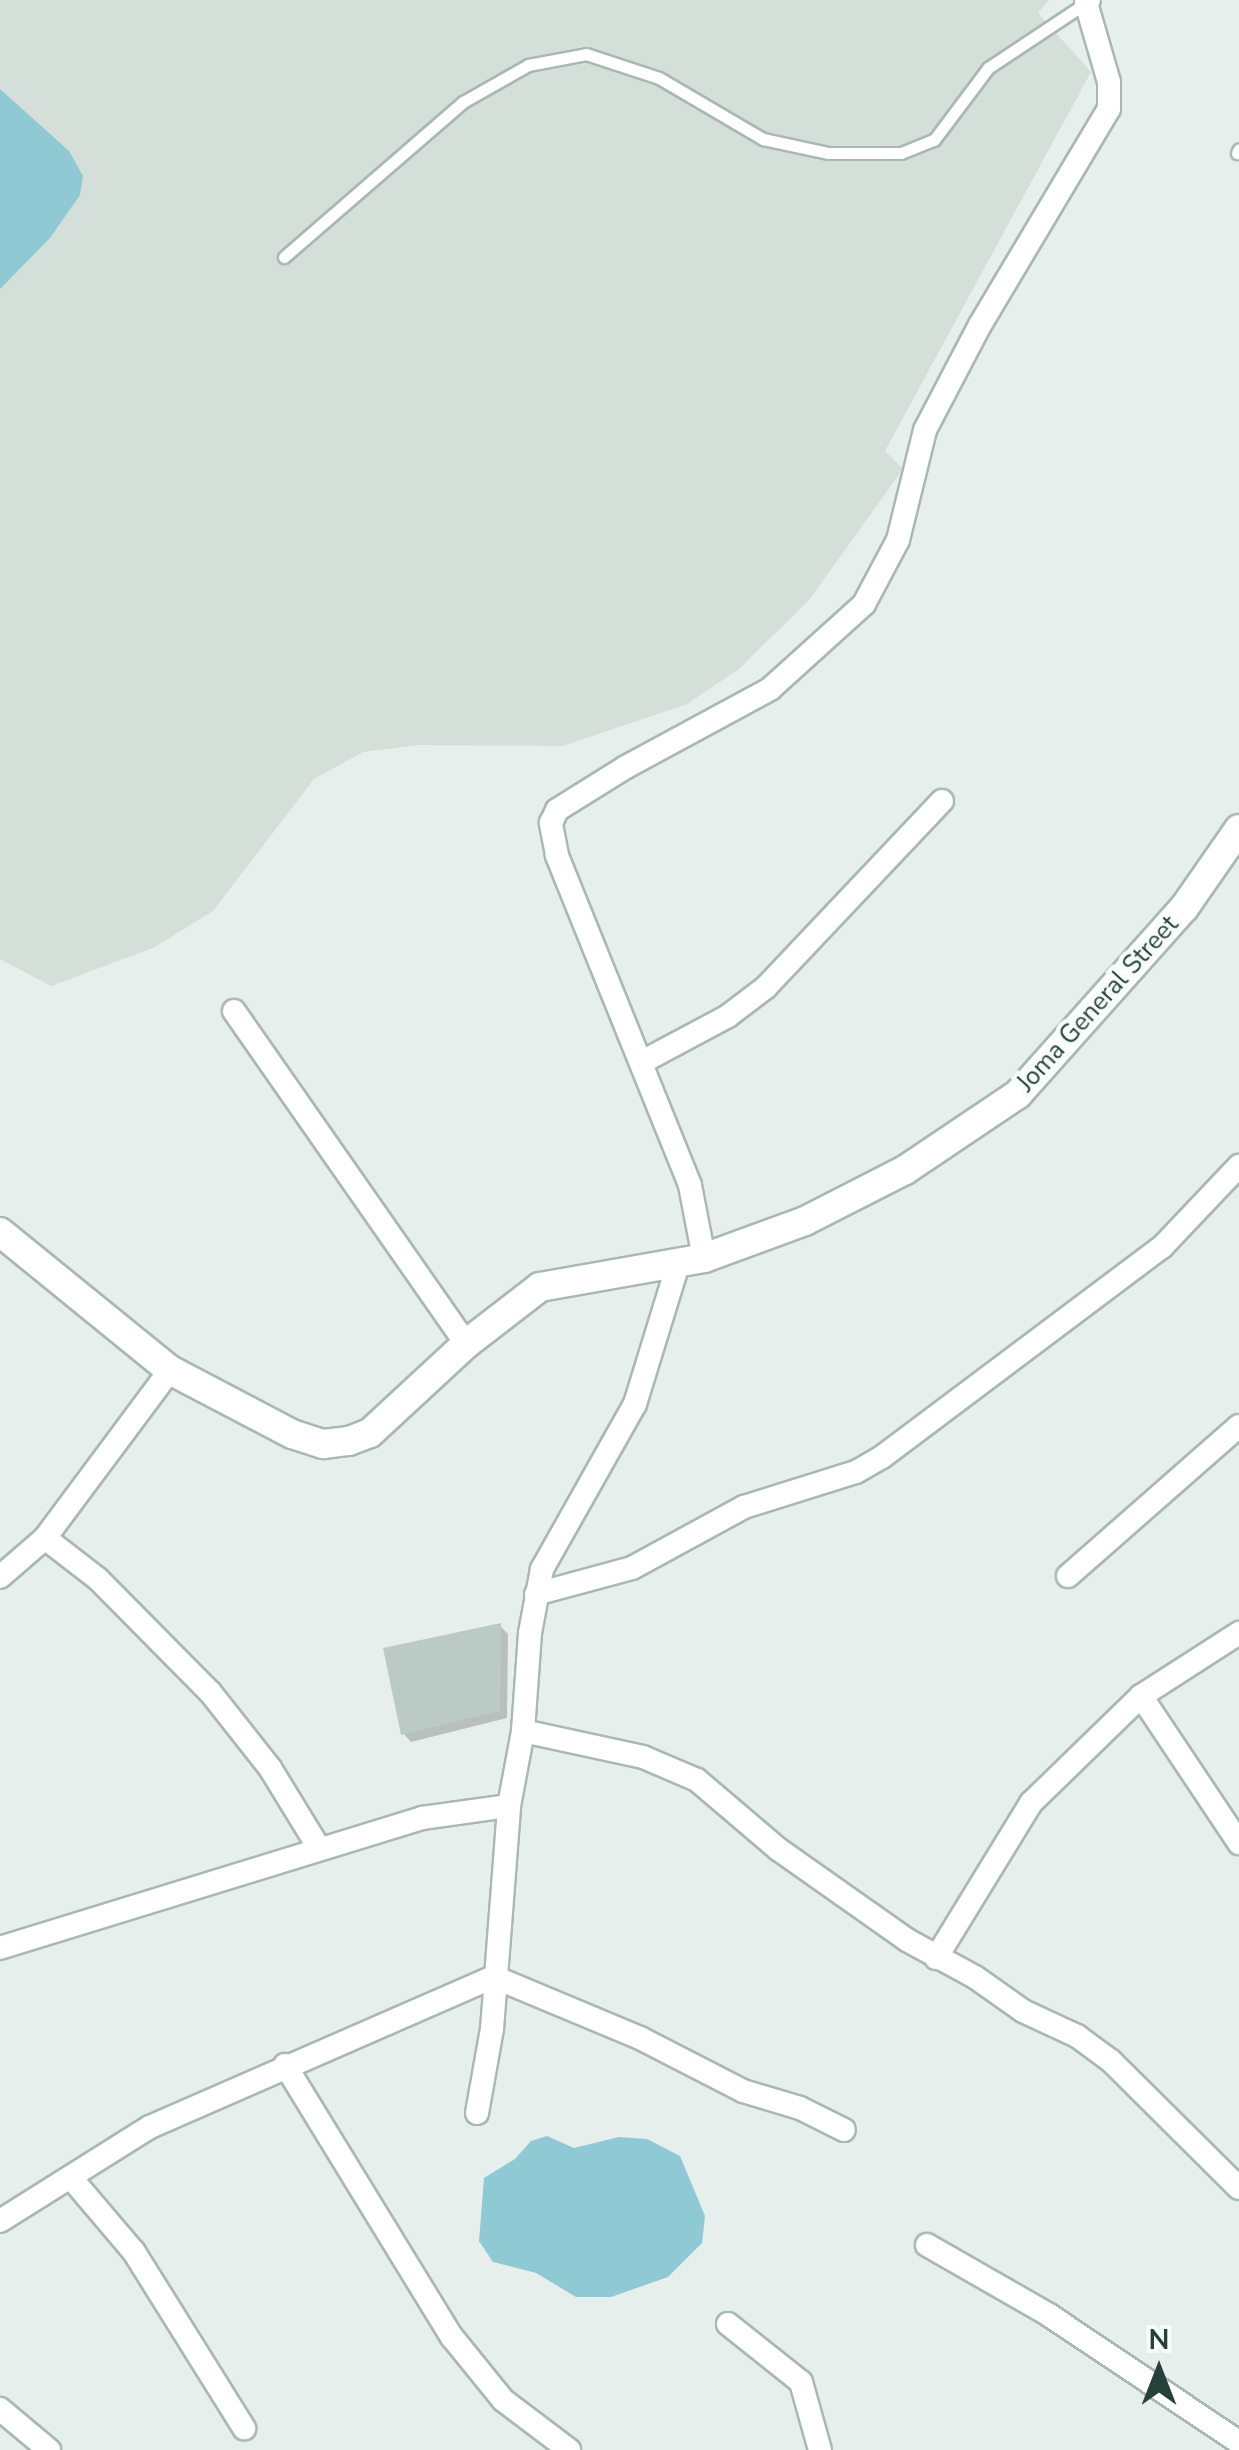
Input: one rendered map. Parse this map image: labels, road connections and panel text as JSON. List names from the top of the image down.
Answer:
{
  "streets": {
    "street": ["Joma General Street"]
  },
  "north": "top"
}
